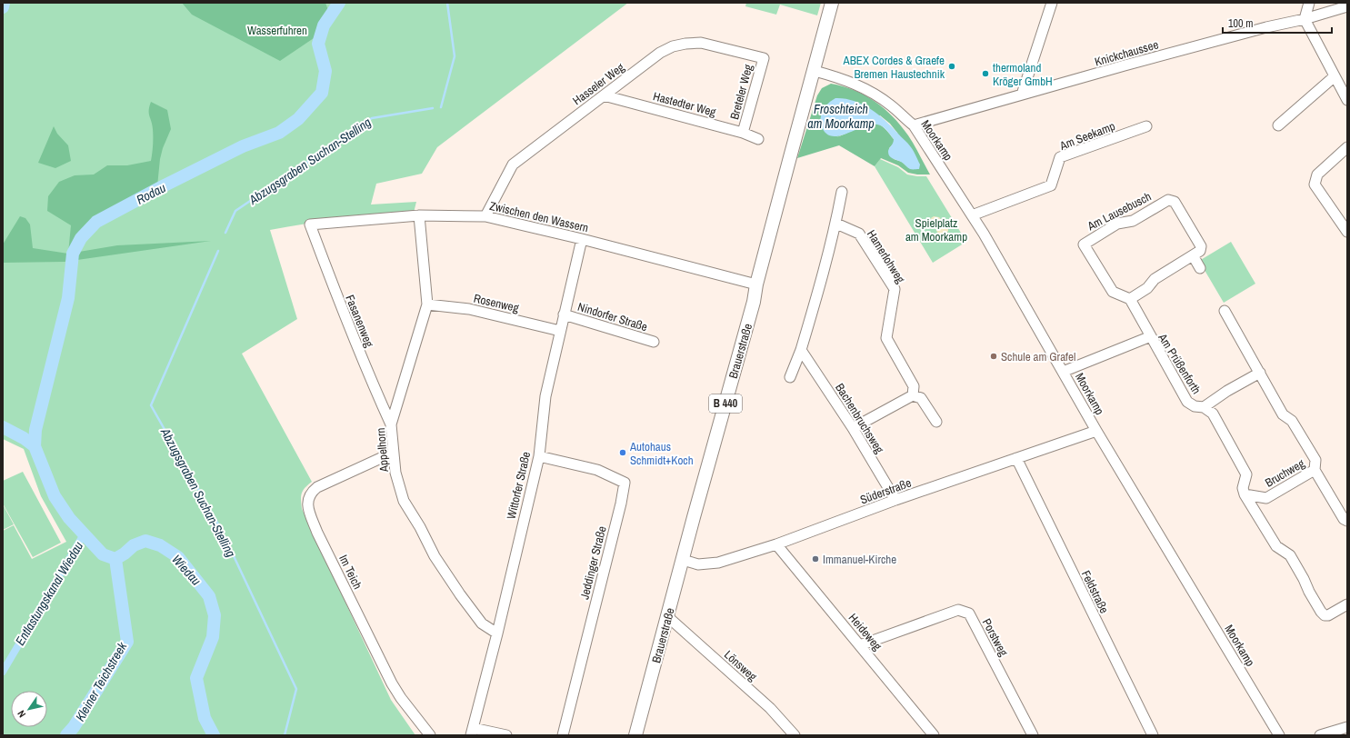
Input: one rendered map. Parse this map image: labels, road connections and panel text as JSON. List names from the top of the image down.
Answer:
{
  "streets": {
    "main road": ["Brauerstraße", "B 440"],
    "street": [
      "Knickchaussee",
      "Hasseler Weg",
      "Breteler Weg",
      "Hastedter Weg",
      "Am Seekamp",
      "Moorkamp",
      "Am Lausebusch",
      "Zwischen den Wassern",
      "Hamerlohweg",
      "Rosenweg",
      "Nindorfer Straße",
      "Fasanenweg",
      "Am Prüßenforth",
      "Bachenbruchsweg",
      "Appelhorn",
      "Bruchweg",
      "Wittorfer Straße",
      "Süderstraße",
      "Jeddinger Straße",
      "Im Teich",
      "Feldstraße",
      "Heideweg",
      "Porstweg",
      "Lönsweg"
    ]
  },
  "crossings": [
    ["Knickchaussee", "Moorkamp"],
    ["Hasseler Weg", "Breteler Weg"],
    ["Hasseler Weg", "Hastedter Weg"],
    ["Hasseler Weg", "Zwischen den Wassern"],
    ["Breteler Weg", "Hastedter Weg"],
    ["Am Seekamp", "Moorkamp"],
    ["Moorkamp", "Brauerstraße"],
    ["Moorkamp", "Am Prüßenforth"],
    ["Moorkamp", "B 440"],
    ["Moorkamp", "Süderstraße"],
    ["Zwischen den Wassern", "Fasanenweg"],
    ["Zwischen den Wassern", "Brauerstraße"],
    ["Zwischen den Wassern", "Appelhorn"],
    ["Zwischen den Wassern", "Wittorfer Straße"],
    ["Rosenweg", "Appelhorn"],
    ["Rosenweg", "Wittorfer Straße"],
    ["Nindorfer Straße", "Wittorfer Straße"],
    ["Fasanenweg", "Appelhorn"],
    ["Brauerstraße", "B 440"],
    ["Brauerstraße", "Süderstraße"],
    ["Brauerstraße", "Lönsweg"],
    ["Am Prüßenforth", "Bruchweg"],
    ["Bachenbruchsweg", "Süderstraße"],
    ["Appelhorn", "Wittorfer Straße"],
    ["Appelhorn", "Im Teich"],
    ["Wittorfer Straße", "Jeddinger Straße"],
    ["Süderstraße", "Feldstraße"],
    ["Süderstraße", "Heideweg"],
    ["Heideweg", "Porstweg"]
  ],
  "water": [
    "Froschteich am Moorkamp",
    "Abzugsgraben Suchan-Stelling",
    "Rodau",
    "Wiedau",
    "Entlastungskanal Wiedau",
    "Kleiner Teichstreek"
  ],
  "parks": ["Wasserfuhren", "Spielplatz am Moorkamp"],
  "places": [
    "ABEX Cordes & Graefe Bremen Haustechnik",
    "thermoland Kröger GmbH",
    "Schule am Grafel",
    "Autohaus Schmidt+Koch",
    "Immanuel-Kirche"
  ],
  "scale_bar": "100 m",
  "north": "bottom left"
}
